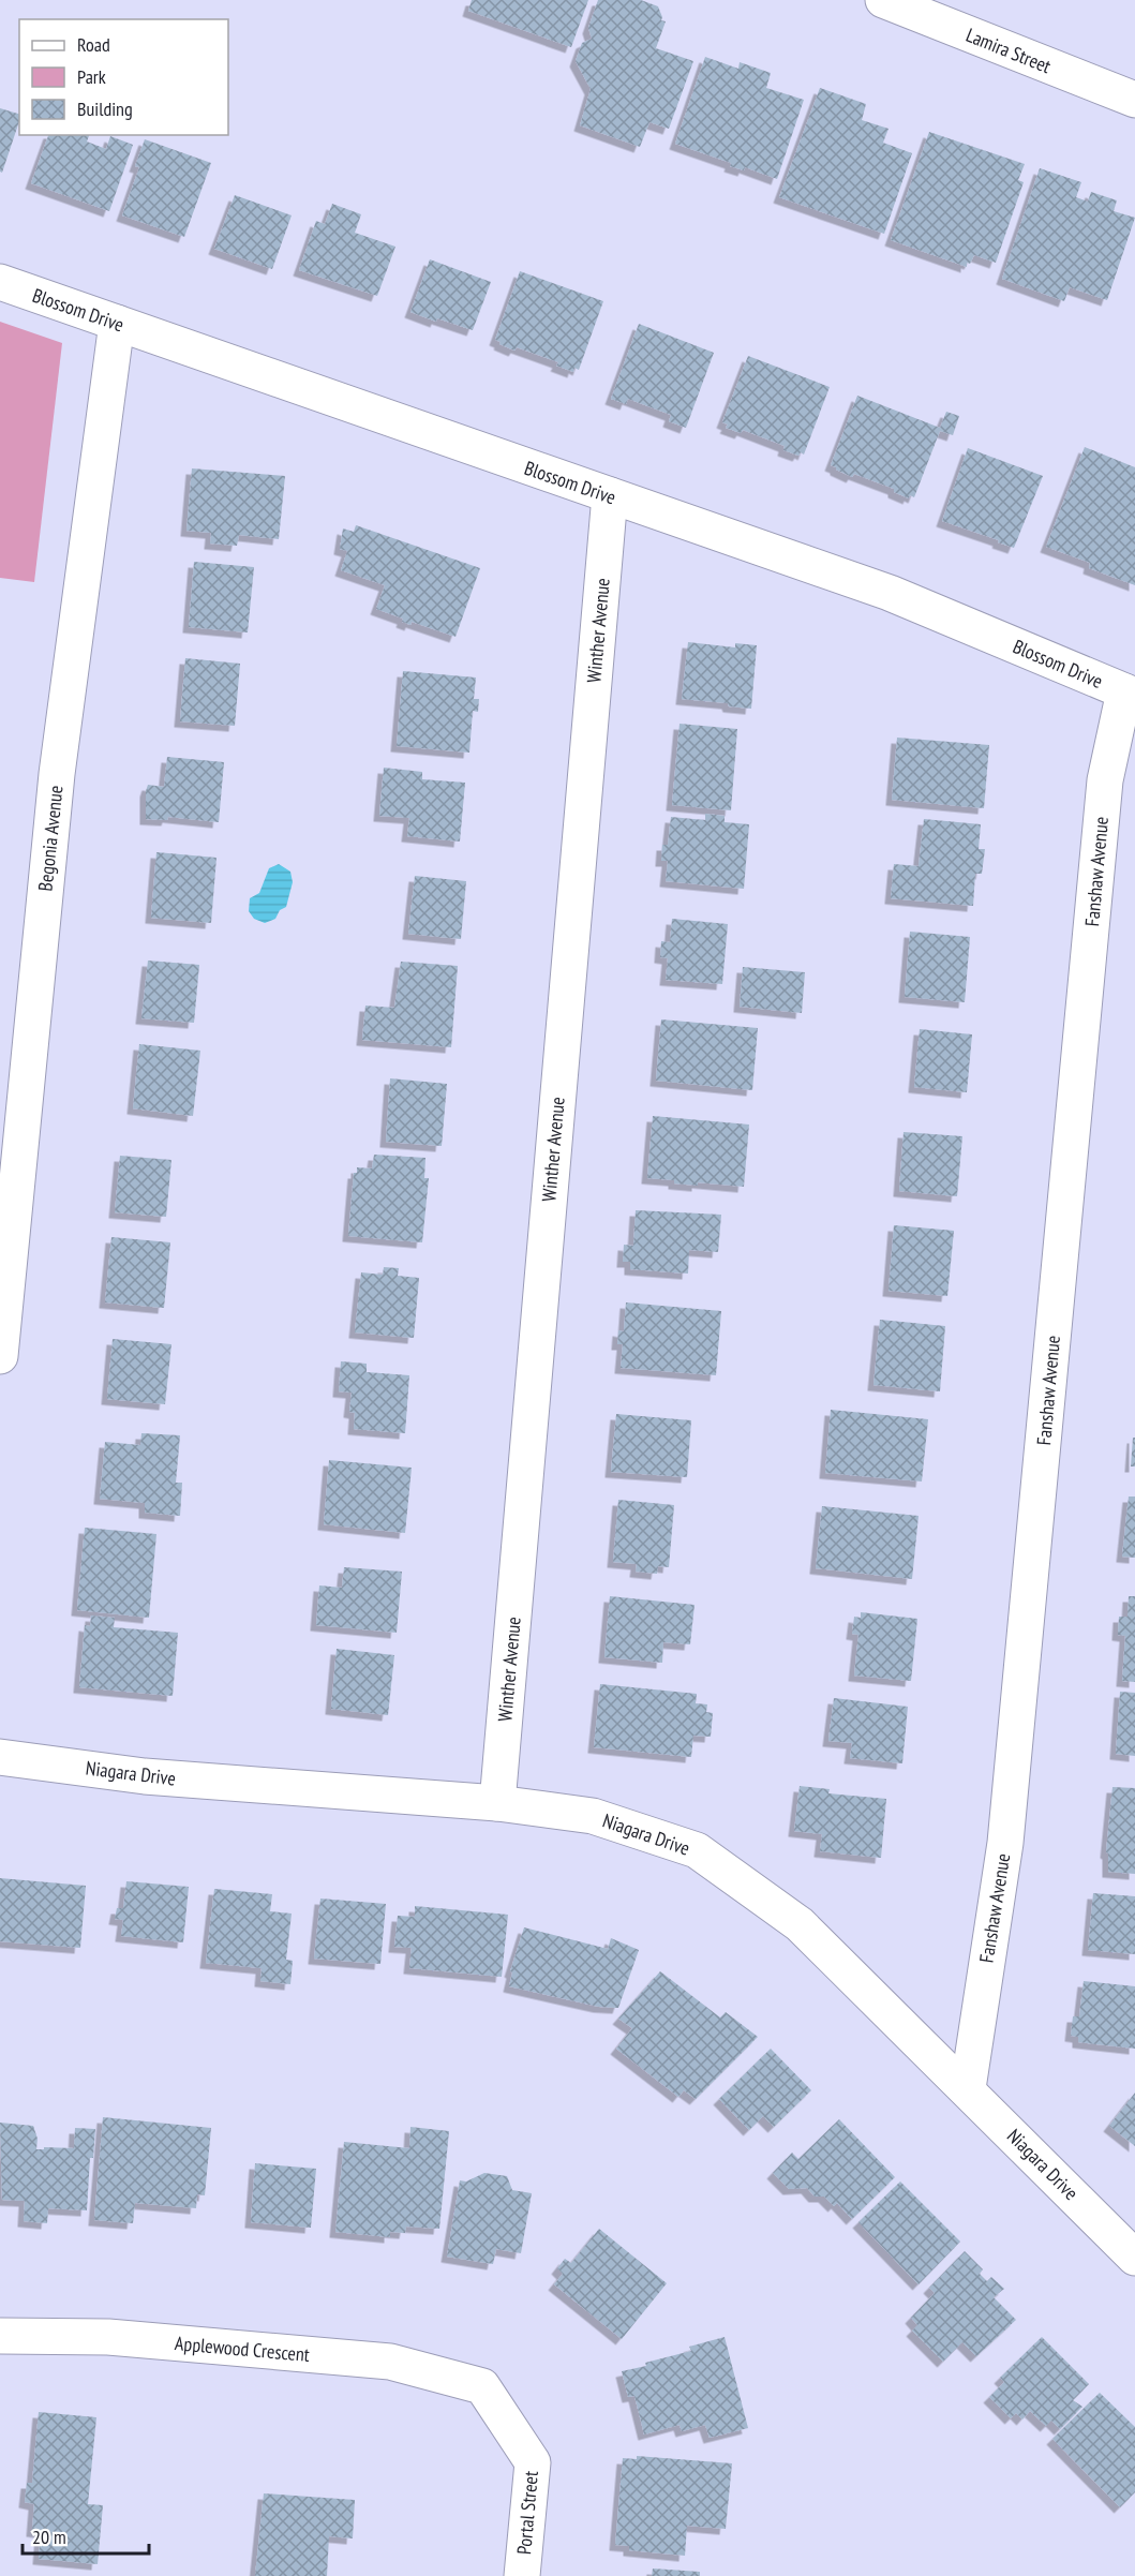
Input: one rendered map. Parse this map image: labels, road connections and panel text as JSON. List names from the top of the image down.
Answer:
{
  "streets": {
    "street": [
      "Lamira Street",
      "Blossom Drive",
      "Winther Avenue",
      "Begonia Avenue",
      "Fanshaw Avenue",
      "Niagara Drive",
      "Applewood Crescent",
      "Portal Street"
    ]
  },
  "crossings": [
    ["Blossom Drive", "Winther Avenue"],
    ["Blossom Drive", "Begonia Avenue"],
    ["Blossom Drive", "Fanshaw Avenue"],
    ["Winther Avenue", "Niagara Drive"],
    ["Fanshaw Avenue", "Niagara Drive"],
    ["Applewood Crescent", "Portal Street"]
  ],
  "legend": ["Road", "Park", "Building"],
  "scale_bar": "20 m"
}
